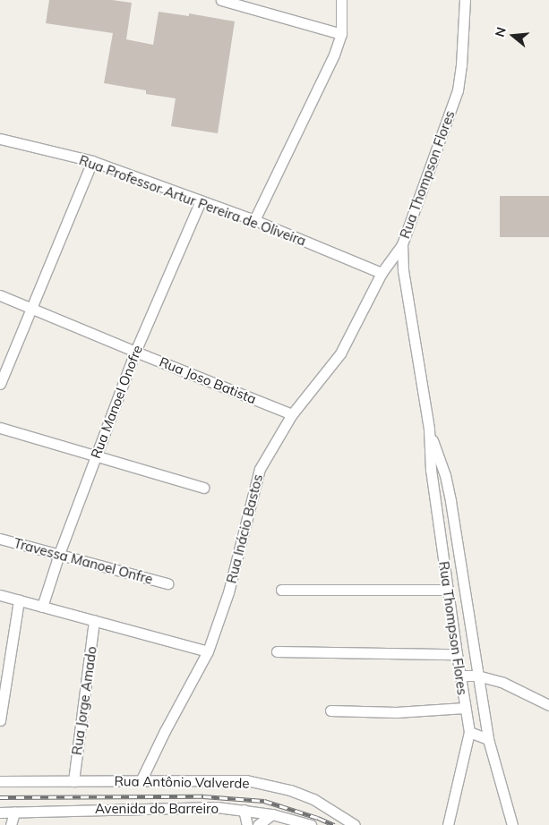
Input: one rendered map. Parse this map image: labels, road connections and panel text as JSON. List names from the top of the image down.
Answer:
{
  "streets": {
    "street": [
      "Rua Thompson Flores",
      "Rua Professor Artur Pereira de Oliveira",
      "Rua Joso Batista",
      "Rua Manoel Onofre",
      "Rua Inácio Bastos",
      "Travessa Manoel Onfre",
      "Rua Jorge Amado",
      "Rua Antônio Valverde",
      "Avenida do Barreiro"
    ]
  },
  "crossings": [
    ["Rua Thompson Flores", "Rua Inácio Bastos"],
    ["Rua Professor Artur Pereira de Oliveira", "Rua Manoel Onofre"],
    ["Rua Professor Artur Pereira de Oliveira", "Rua Inácio Bastos"],
    ["Rua Joso Batista", "Rua Manoel Onofre"],
    ["Rua Joso Batista", "Rua Inácio Bastos"],
    ["Rua Manoel Onofre", "Travessa Manoel Onfre"],
    ["Rua Inácio Bastos", "Rua Antônio Valverde"],
    ["Rua Jorge Amado", "Rua Antônio Valverde"]
  ],
  "north": "left"
}
